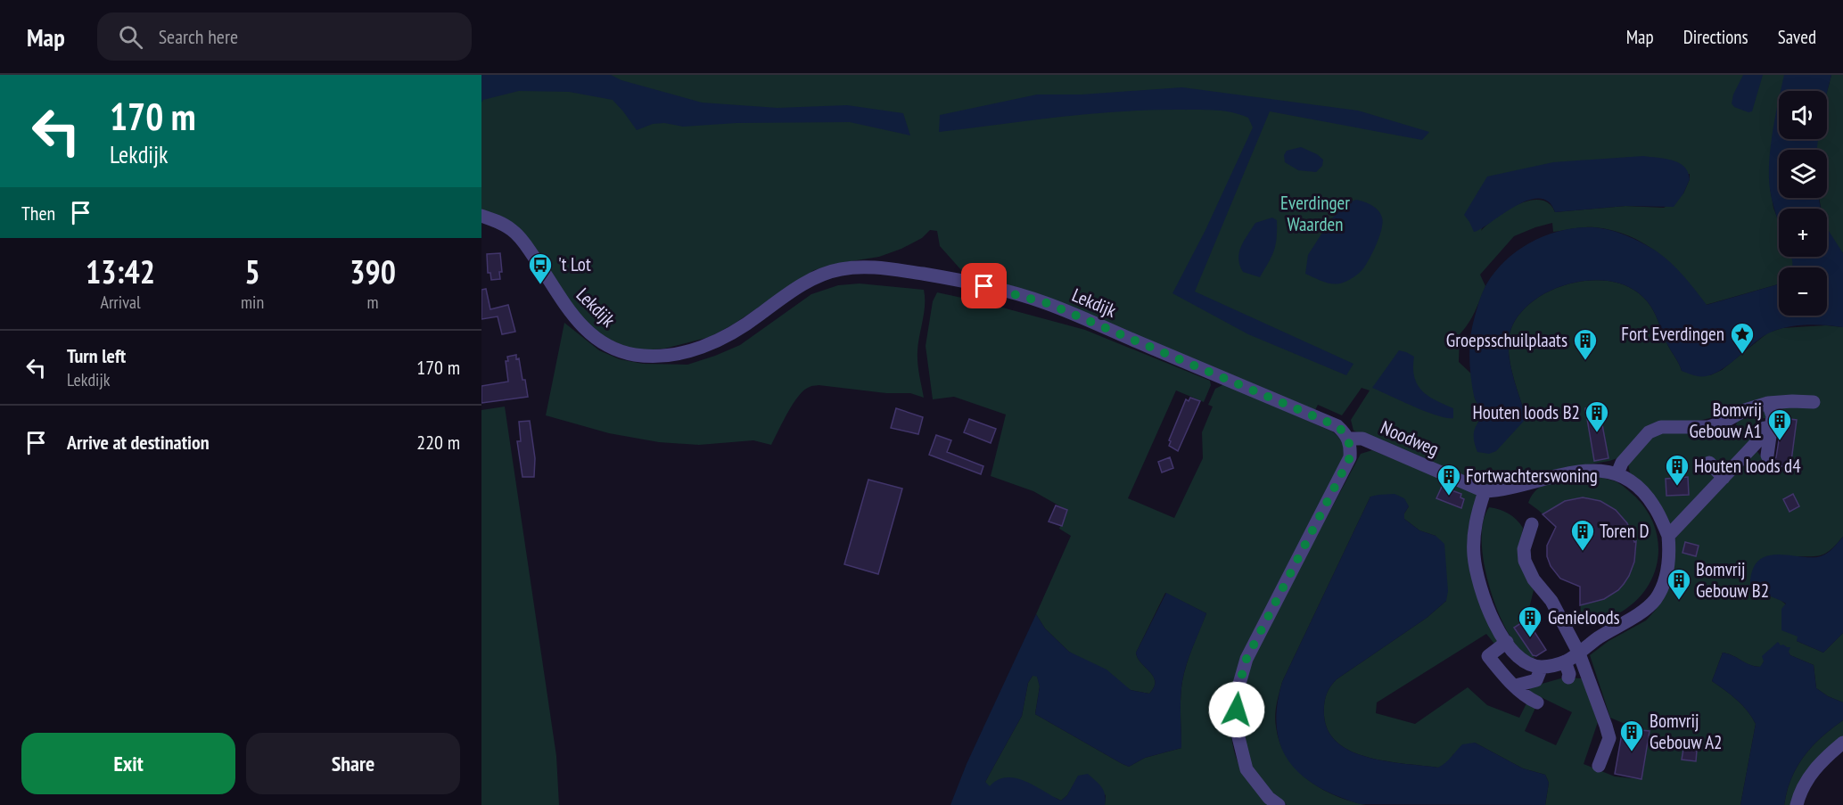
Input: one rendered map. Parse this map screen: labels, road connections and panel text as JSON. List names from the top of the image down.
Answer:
{
  "streets": {
    "street": ["Lekdijk", "Noodweg"]
  },
  "crossings": [
    ["Lekdijk", "Noodweg"]
  ],
  "parks": ["Everdinger Waarden"],
  "places": {
    "bus stop": ["'t Lot"],
    "place": ["Fort Everdingen"],
    "building": [
      "Groepsschuilplaats",
      "Houten loods B2",
      "Bomvrij Gebouw A1",
      "Houten loods d4",
      "Fortwachterswoning",
      "Toren D",
      "Bomvrij Gebouw B2",
      "Genieloods",
      "Bomvrij Gebouw A2"
    ]
  },
  "page": {
    "header": "Map",
    "search": "Search here",
    "nav": ["Map", "Directions", "Saved"],
    "turn": ["170 m", "Lekdijk"],
    "map_buttons": ["+", "−"],
    "then": "Then",
    "eta": [
      "13:42",
      "Arrival",
      "5",
      "min",
      "390",
      "m"
    ],
    "list": [
      {
        "name": "Turn left",
        "note": "Lekdijk",
        "value": "170 m"
      },
      {
        "name": "Arrive at destination",
        "value": "220 m"
      }
    ],
    "buttons": ["Exit", "Share"]
  }
}
